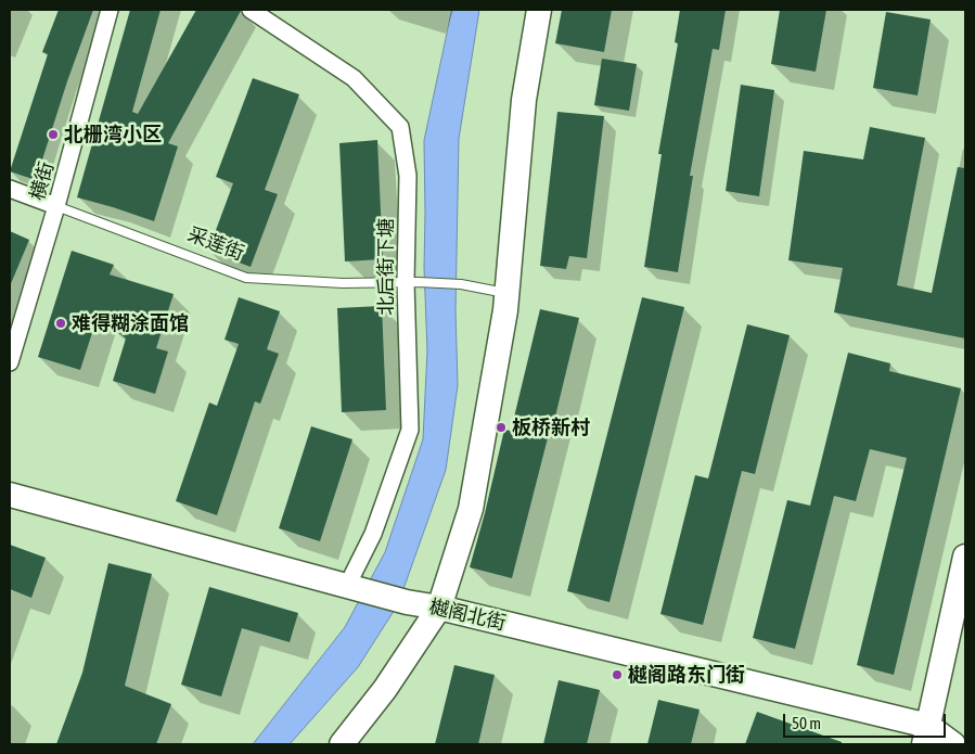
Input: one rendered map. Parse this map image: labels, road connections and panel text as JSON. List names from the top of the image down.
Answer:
{
  "streets": {
    "street": [
      "横街",
      "采莲街",
      "北后街下塘",
      "樾阁北街"
    ]
  },
  "crossings": [
    ["横街", "采莲街"],
    ["采莲街", "北后街下塘"],
    ["北后街下塘", "樾阁北街"]
  ],
  "places": [
    "北栅湾小区",
    "难得糊涂面馆",
    "板桥新村",
    "樾阁路东门街"
  ],
  "scale_bar": "50 m"
}
